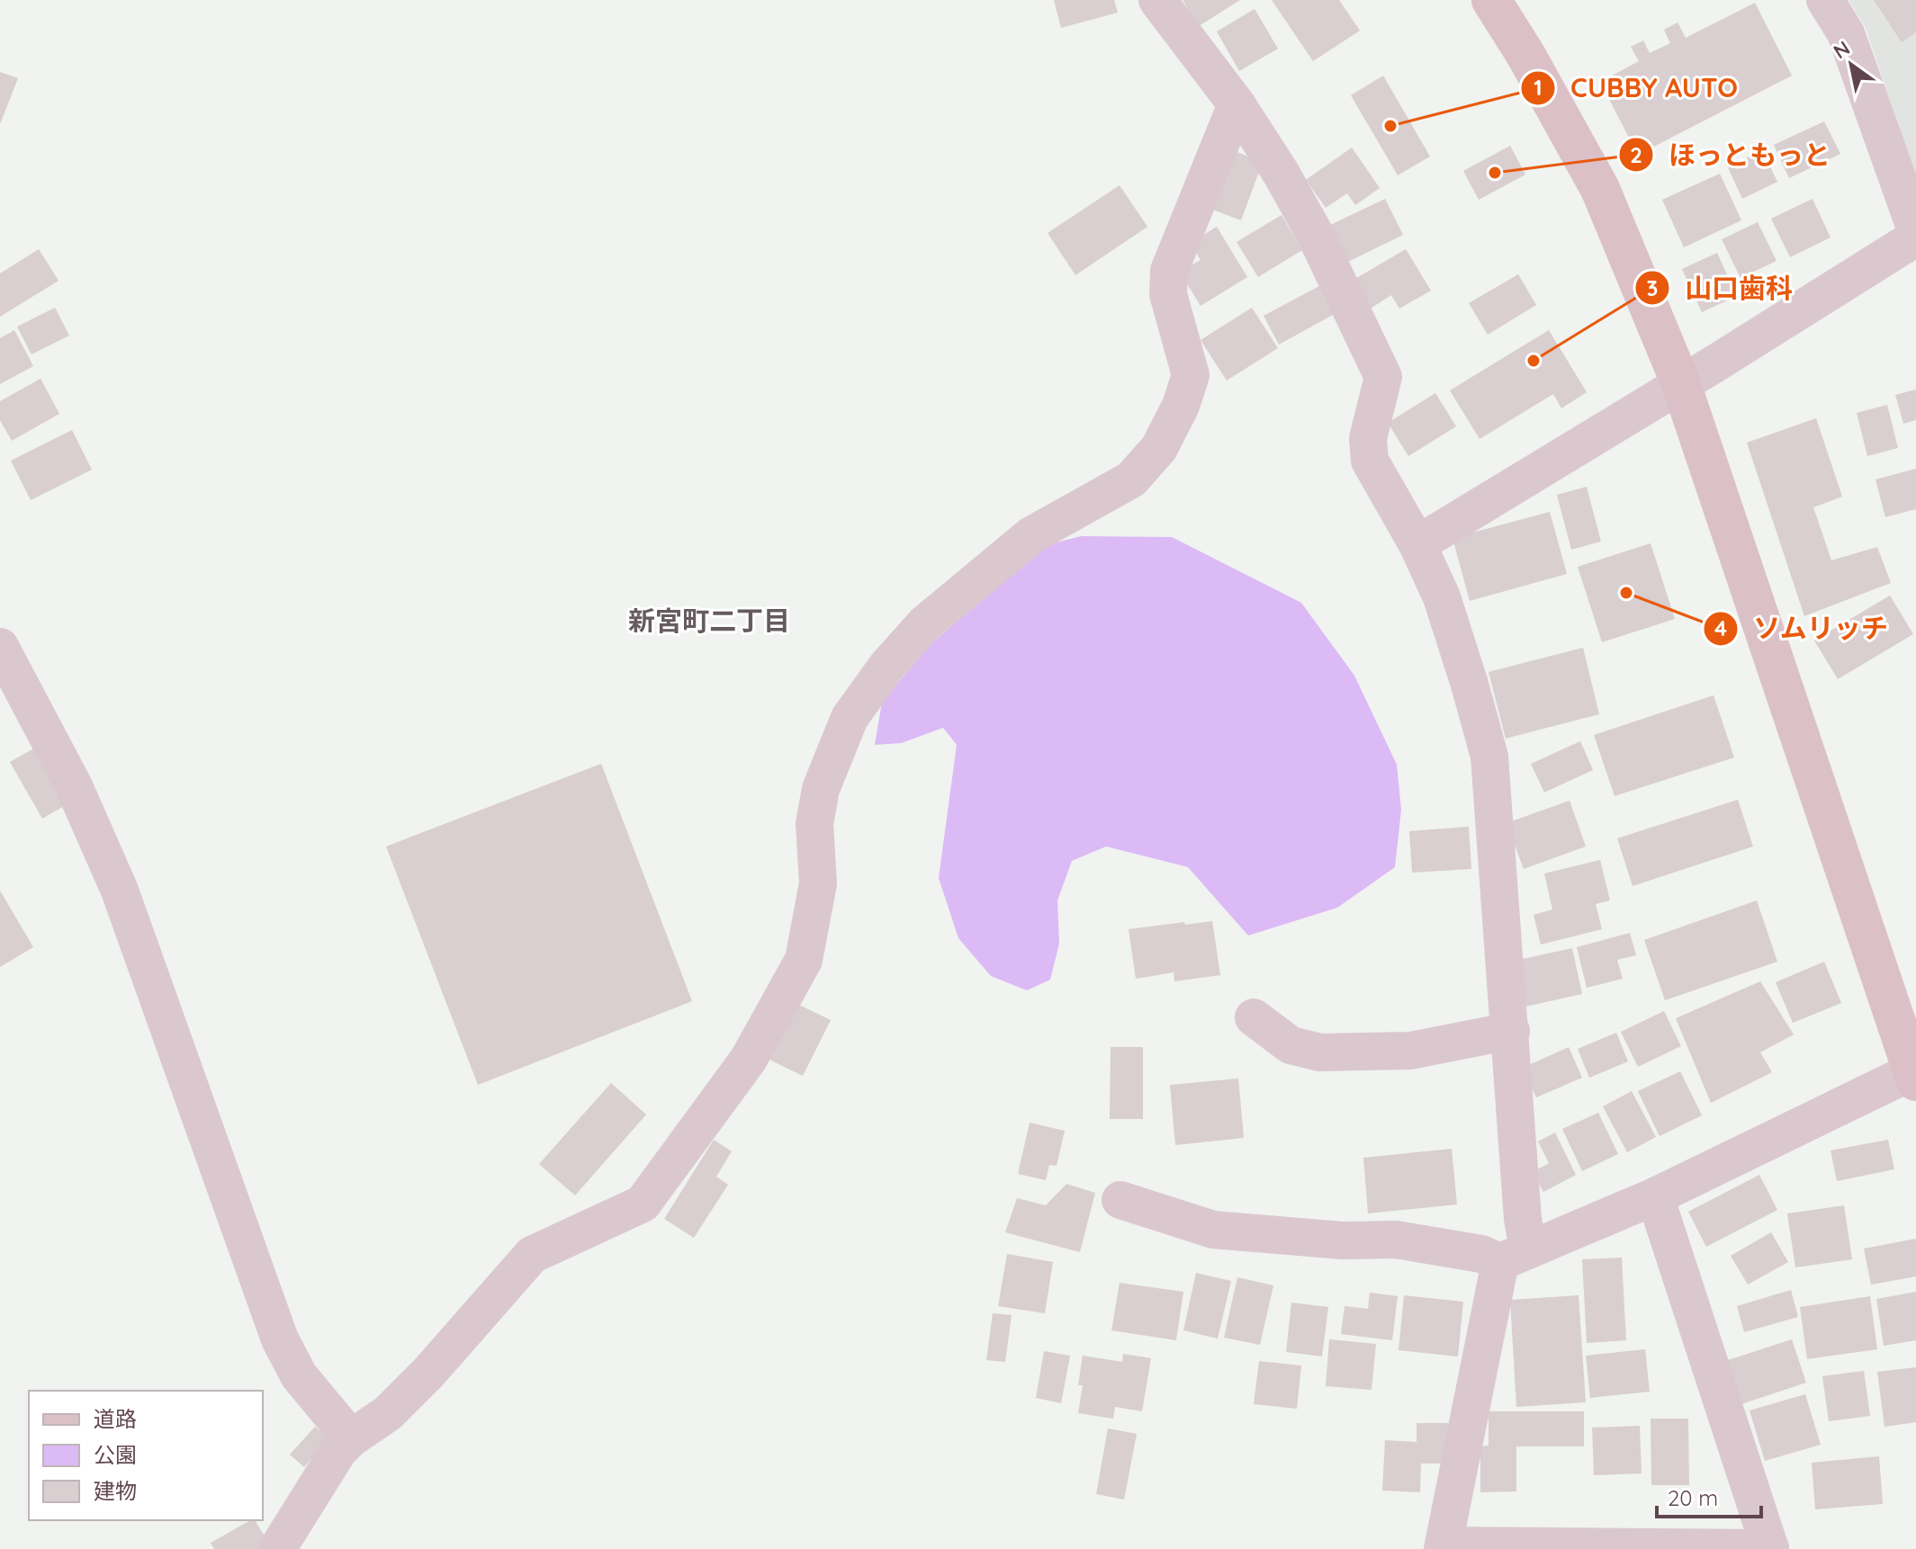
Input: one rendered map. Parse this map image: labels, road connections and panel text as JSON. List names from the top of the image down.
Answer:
{
  "districts": ["新宮町二丁目"],
  "places": [
    "CUBBY AUTO",
    "ほっともっと",
    "山口歯科",
    "ソムリッチ"
  ],
  "legend": ["道路", "公園", "建物"],
  "scale_bar": "20 m",
  "north": "top left"
}
